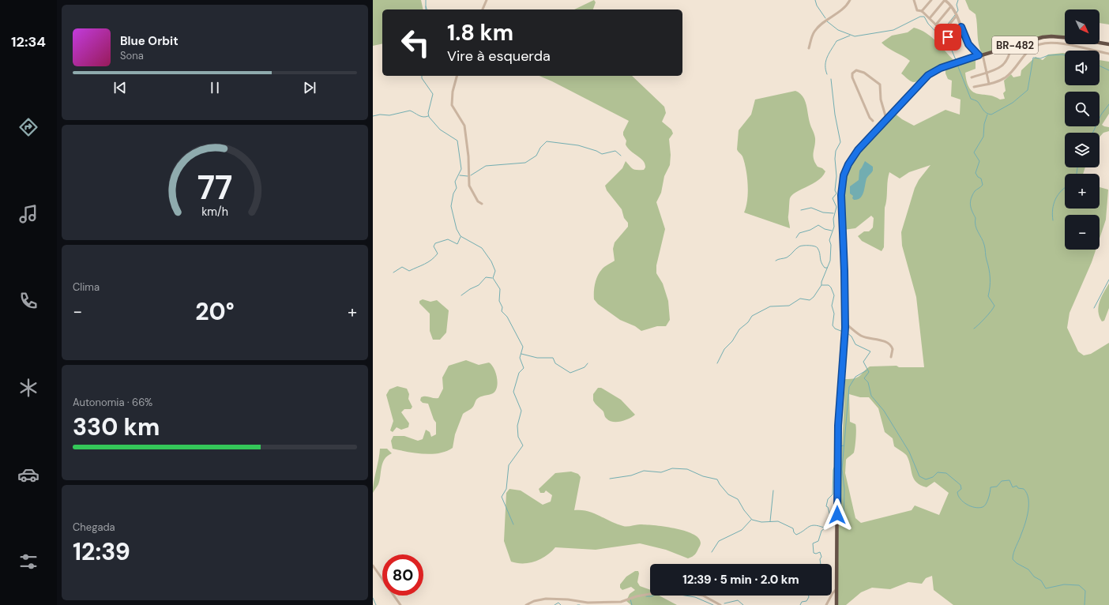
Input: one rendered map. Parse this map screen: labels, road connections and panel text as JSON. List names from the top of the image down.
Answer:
{
  "streets": {
    "highway": ["BR-482"]
  },
  "north": "bottom right",
  "page": {
    "tabs": "12:34",
    "map_buttons": ["+", "−"],
    "turn": ["1.8 km", "Vire à esquerda"],
    "song": ["Blue Orbit", "Sona"],
    "tile": [
      "Clima",
      ["Autonomia · 66%", "330 km"],
      ["Chegada", "12:39"]
    ],
    "heat": ["−", "20°", "+"],
    "limit": "80",
    "trip": "12:39 · 5 min · 2.0 km",
    "gauge": ["77", "km/h"]
  }
}
